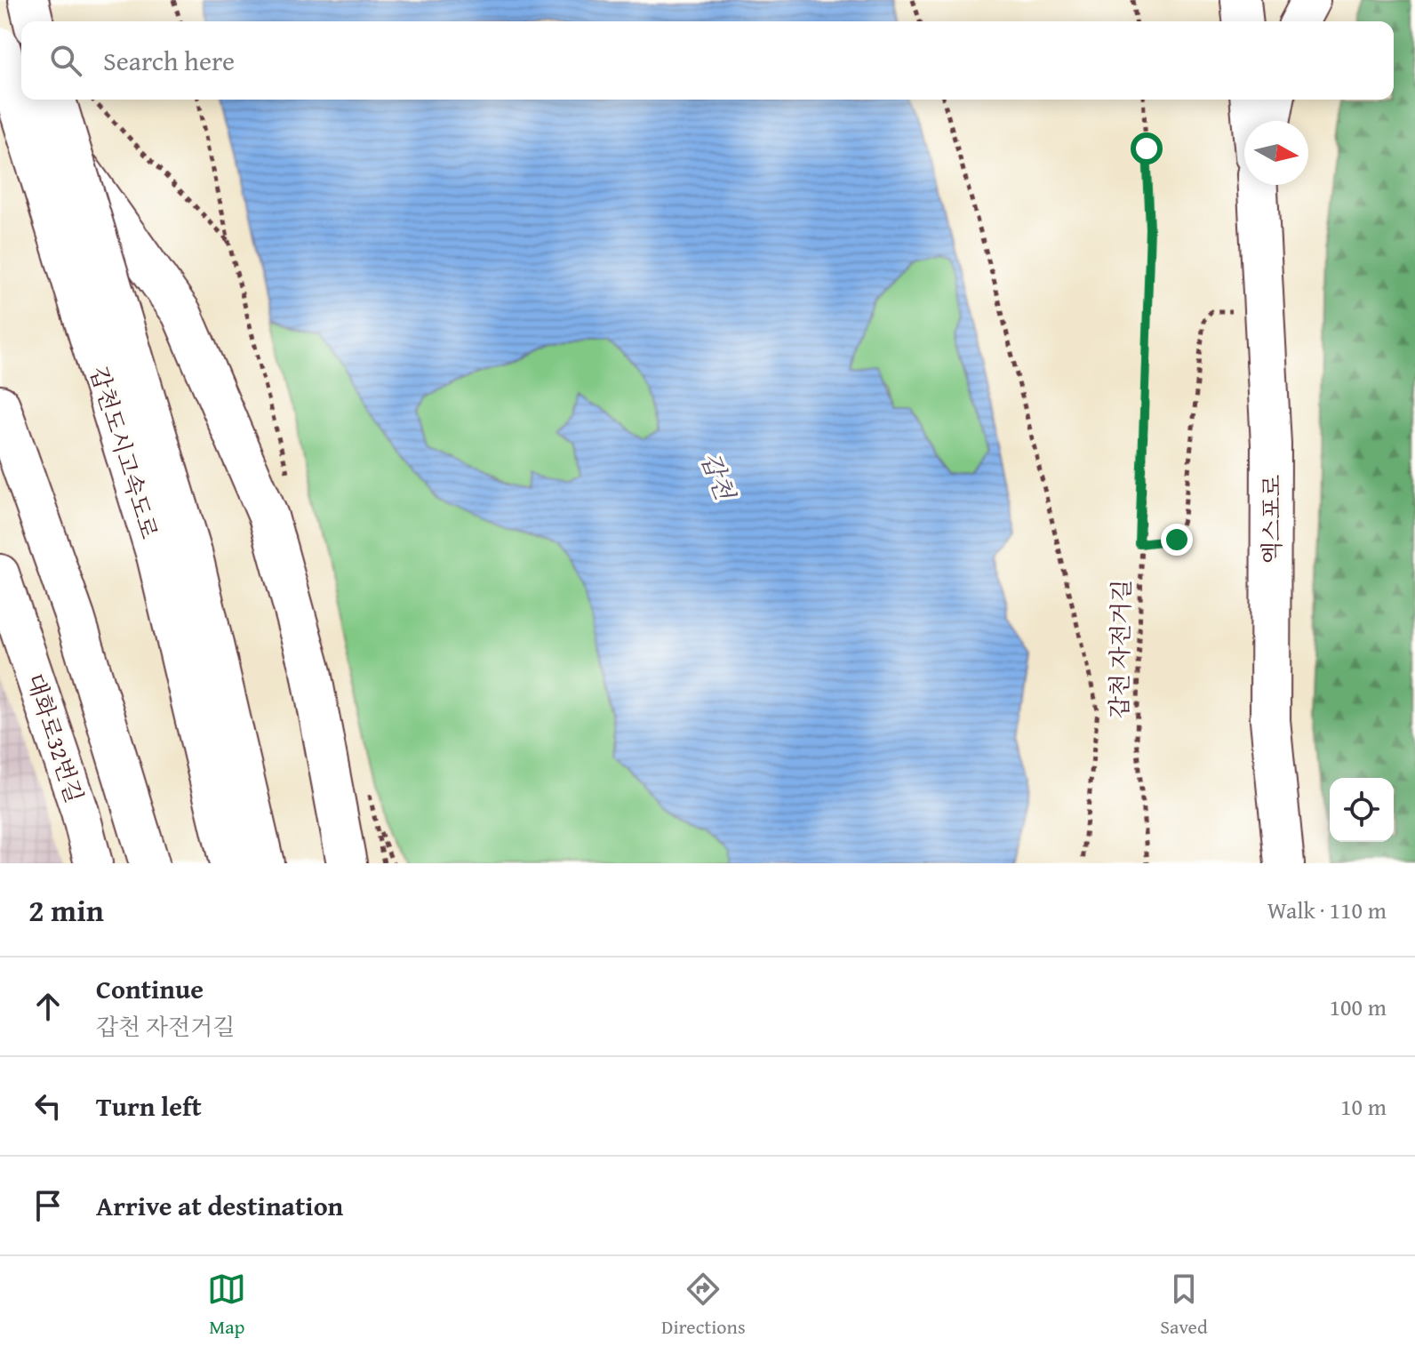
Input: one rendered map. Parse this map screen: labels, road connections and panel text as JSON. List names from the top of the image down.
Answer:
{
  "streets": {
    "main road": ["갑천도시고속도로", "엑스포로"],
    "street": ["대화로32번길"],
    "path": ["갑천 자전거길"]
  },
  "water": ["갑천"],
  "north": "right",
  "page": {
    "search": "Search here",
    "heading": ["2 min", "Walk · 110 m"],
    "list": [
      ["Continue", "갑천 자전거길", "100 m"],
      ["Turn left", "10 m"],
      "Arrive at destination"
    ],
    "nav": ["Map", "Directions", "Saved"]
  }
}
